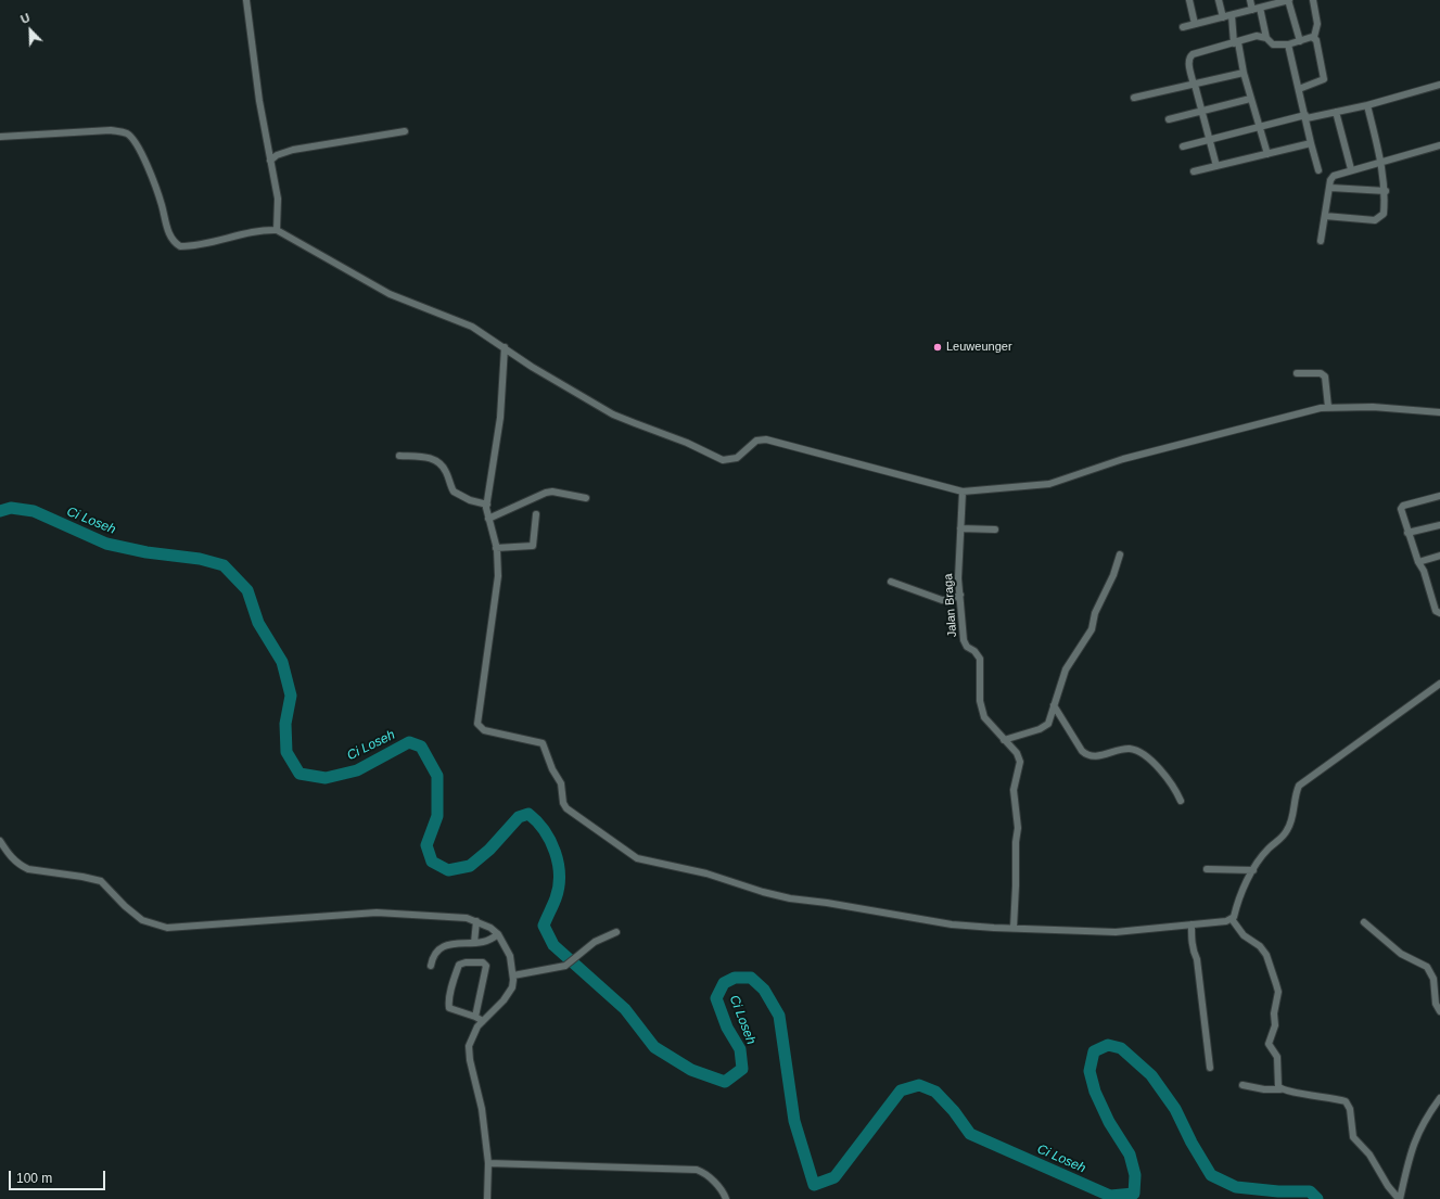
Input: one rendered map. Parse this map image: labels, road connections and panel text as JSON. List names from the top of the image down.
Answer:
{
  "streets": {
    "street": ["Jalan Braga"]
  },
  "water": ["Ci Loseh"],
  "places": ["Leuweunger"],
  "scale_bar": "100 m",
  "north": "top left"
}
